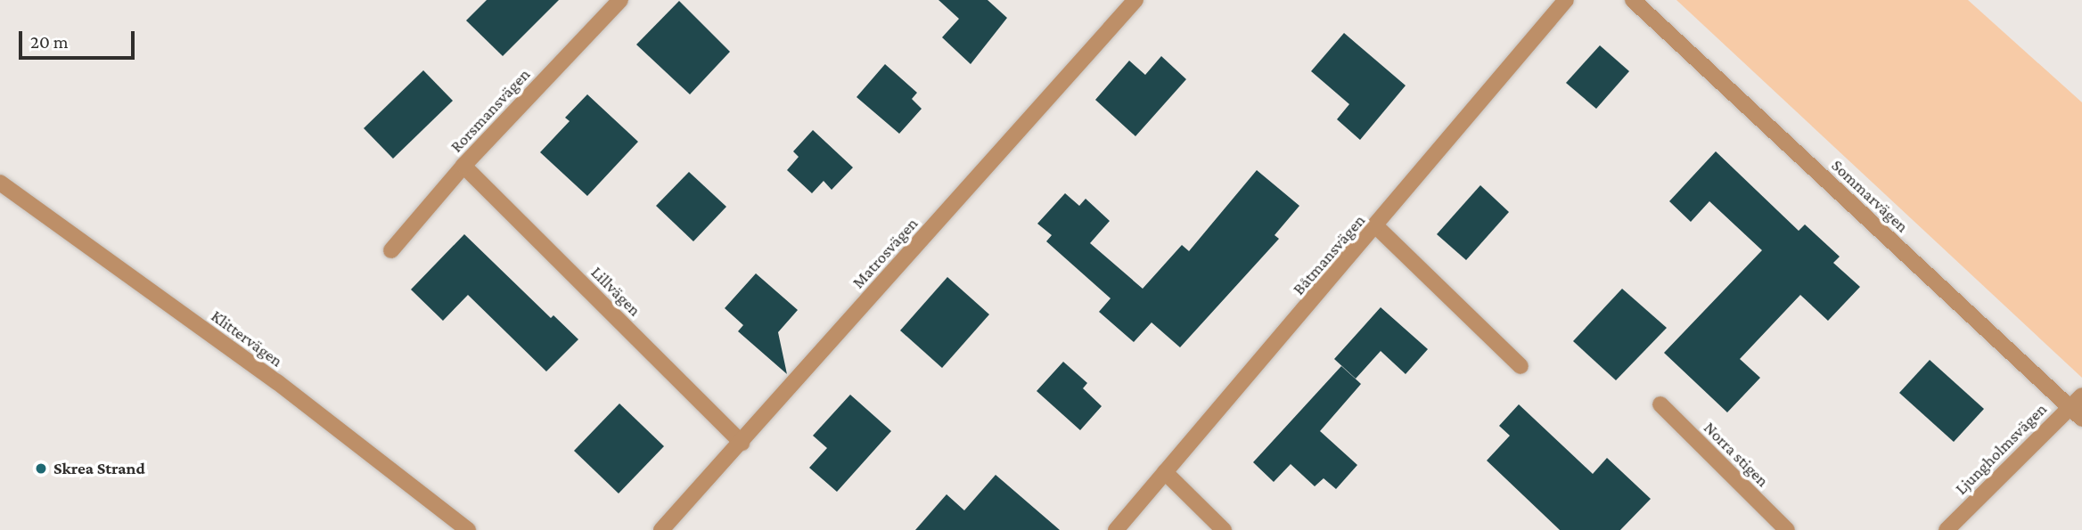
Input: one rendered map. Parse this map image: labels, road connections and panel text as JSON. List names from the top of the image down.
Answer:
{
  "streets": {
    "street": [
      "Rorsmansvägen",
      "Sommarvägen",
      "Matrosvägen",
      "Båtmansvägen",
      "Lillvägen",
      "Klittervägen",
      "Ljungholmsvägen",
      "Norra stigen"
    ]
  },
  "crossings": [
    ["Rorsmansvägen", "Lillvägen"],
    ["Sommarvägen", "Ljungholmsvägen"],
    ["Matrosvägen", "Lillvägen"]
  ],
  "places": ["Skrea Strand"],
  "scale_bar": "20 m"
}
